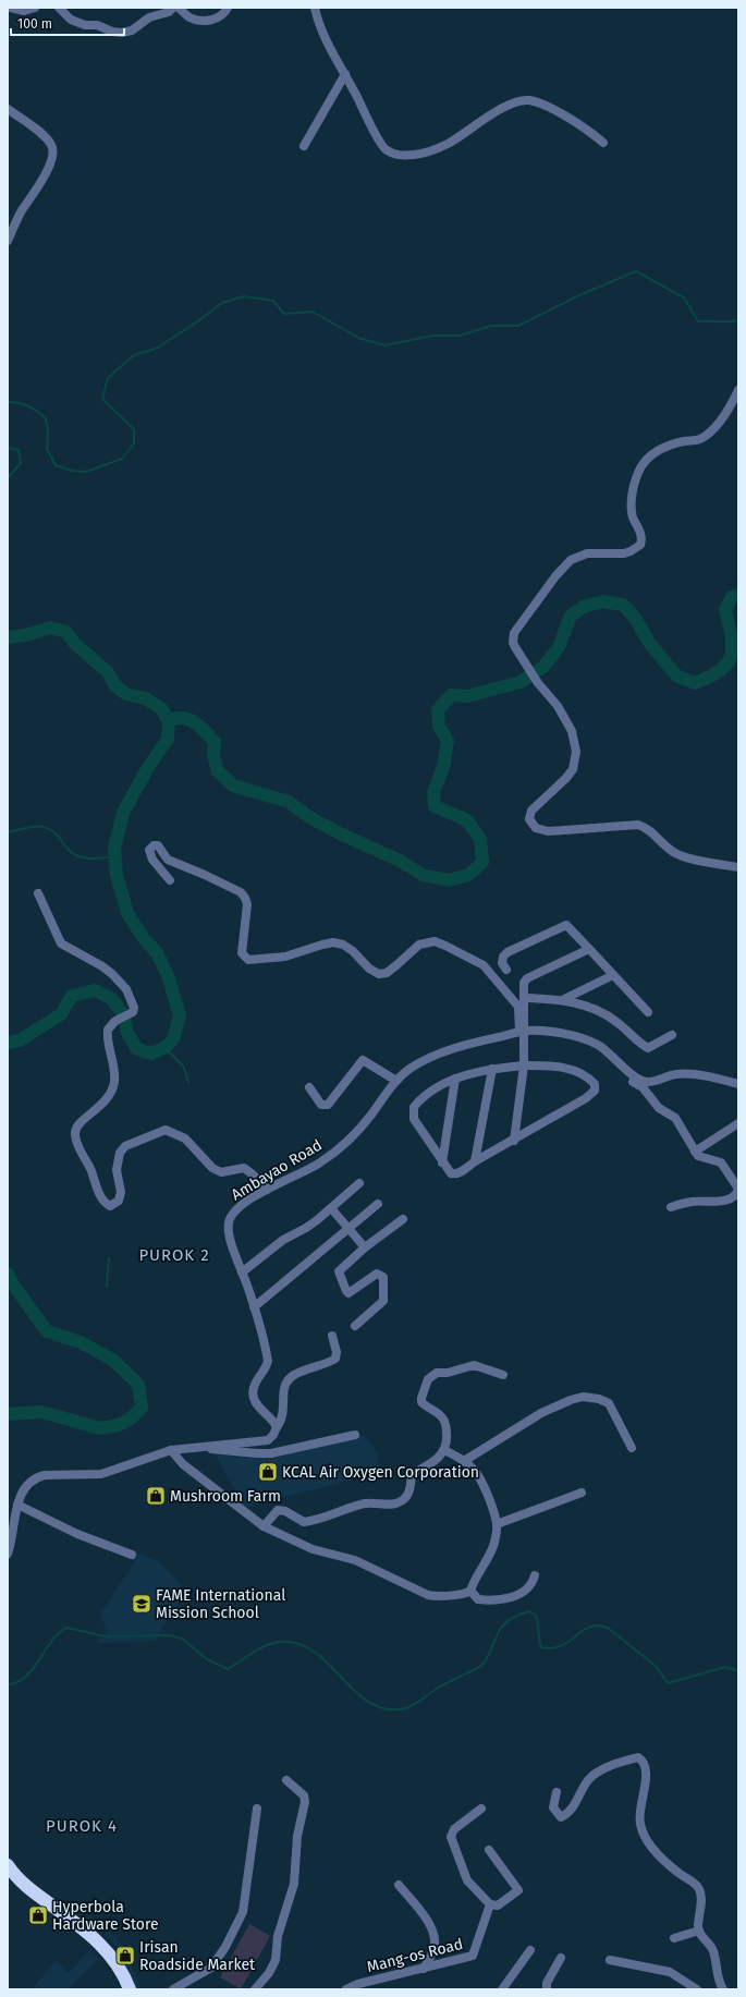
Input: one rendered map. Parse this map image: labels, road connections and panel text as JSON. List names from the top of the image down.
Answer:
{
  "streets": {
    "street": ["Ambayao Road", "Mang-os Road"]
  },
  "districts": ["PUROK 2", "PUROK 4"],
  "places": {
    "shop": [
      "KCAL Air Oxygen Corporation",
      "Mushroom Farm",
      "Hyperbola Hardware Store",
      "Irisan Roadside Market"
    ],
    "school or university": ["FAME International Mission School"]
  },
  "scale_bar": "100 m"
}
